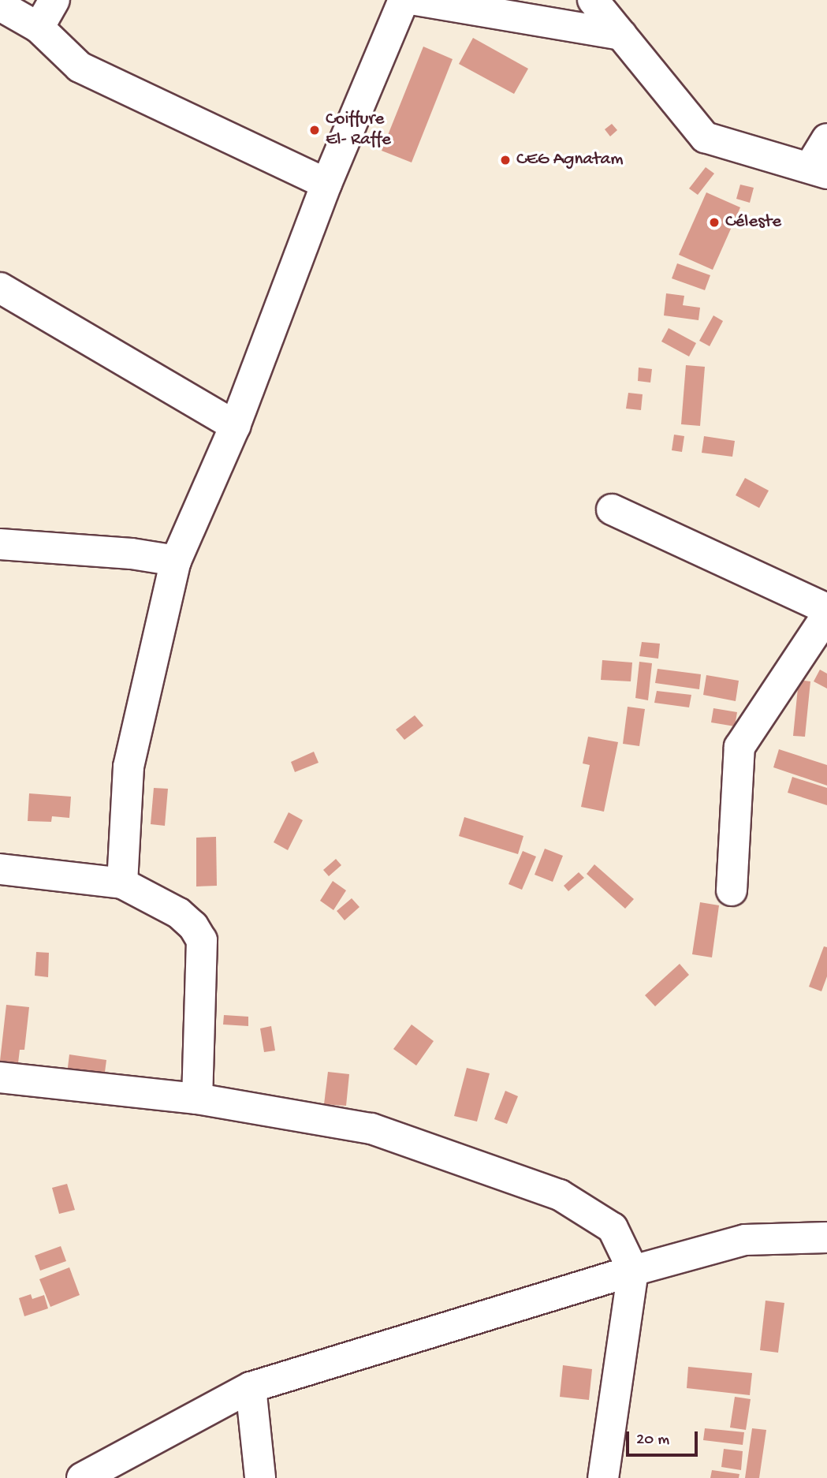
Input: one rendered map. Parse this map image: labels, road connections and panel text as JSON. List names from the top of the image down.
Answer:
{
  "places": ["Coiffure El- Raffe", "CEG Agnatam", "Céleste"],
  "scale_bar": "20 m"
}
